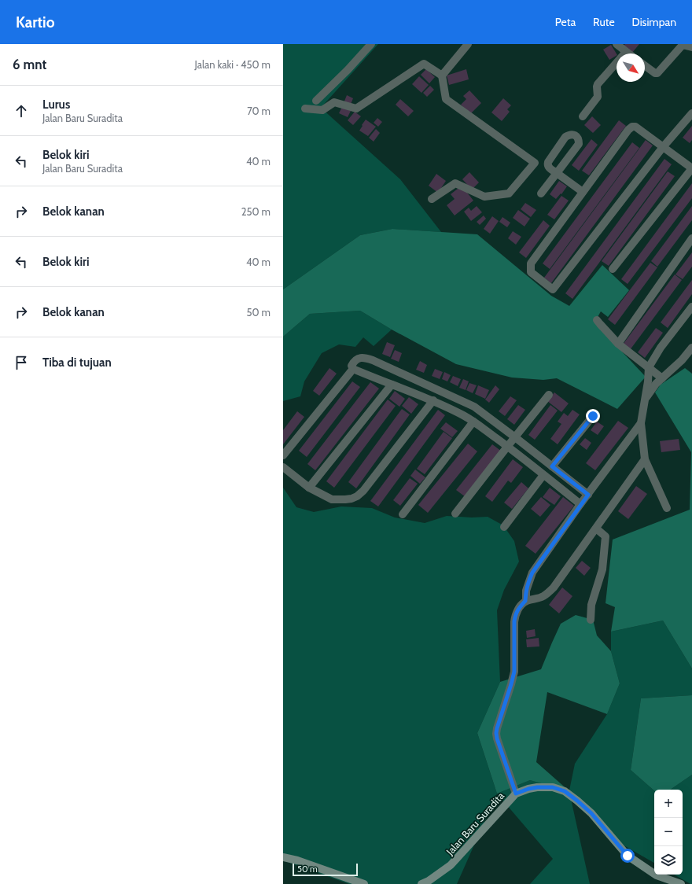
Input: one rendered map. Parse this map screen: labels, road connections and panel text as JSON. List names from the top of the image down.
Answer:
{
  "streets": {
    "main road": ["Jalan Baru Suradita"]
  },
  "scale_bar": "50 m",
  "north": "bottom right",
  "page": {
    "header": "Kartio",
    "nav": ["Peta", "Rute", "Disimpan"],
    "heading": ["6 mnt", "Jalan kaki · 450 m"],
    "list": [
      ["Lurus", "Jalan Baru Suradita", "70 m"],
      ["Belok kiri", "Jalan Baru Suradita", "40 m"],
      ["Belok kanan", "250 m"],
      ["Belok kiri", "40 m"],
      ["Belok kanan", "50 m"],
      "Tiba di tujuan"
    ],
    "map_buttons": ["+", "−"],
    "scale": "50 m"
  }
}
